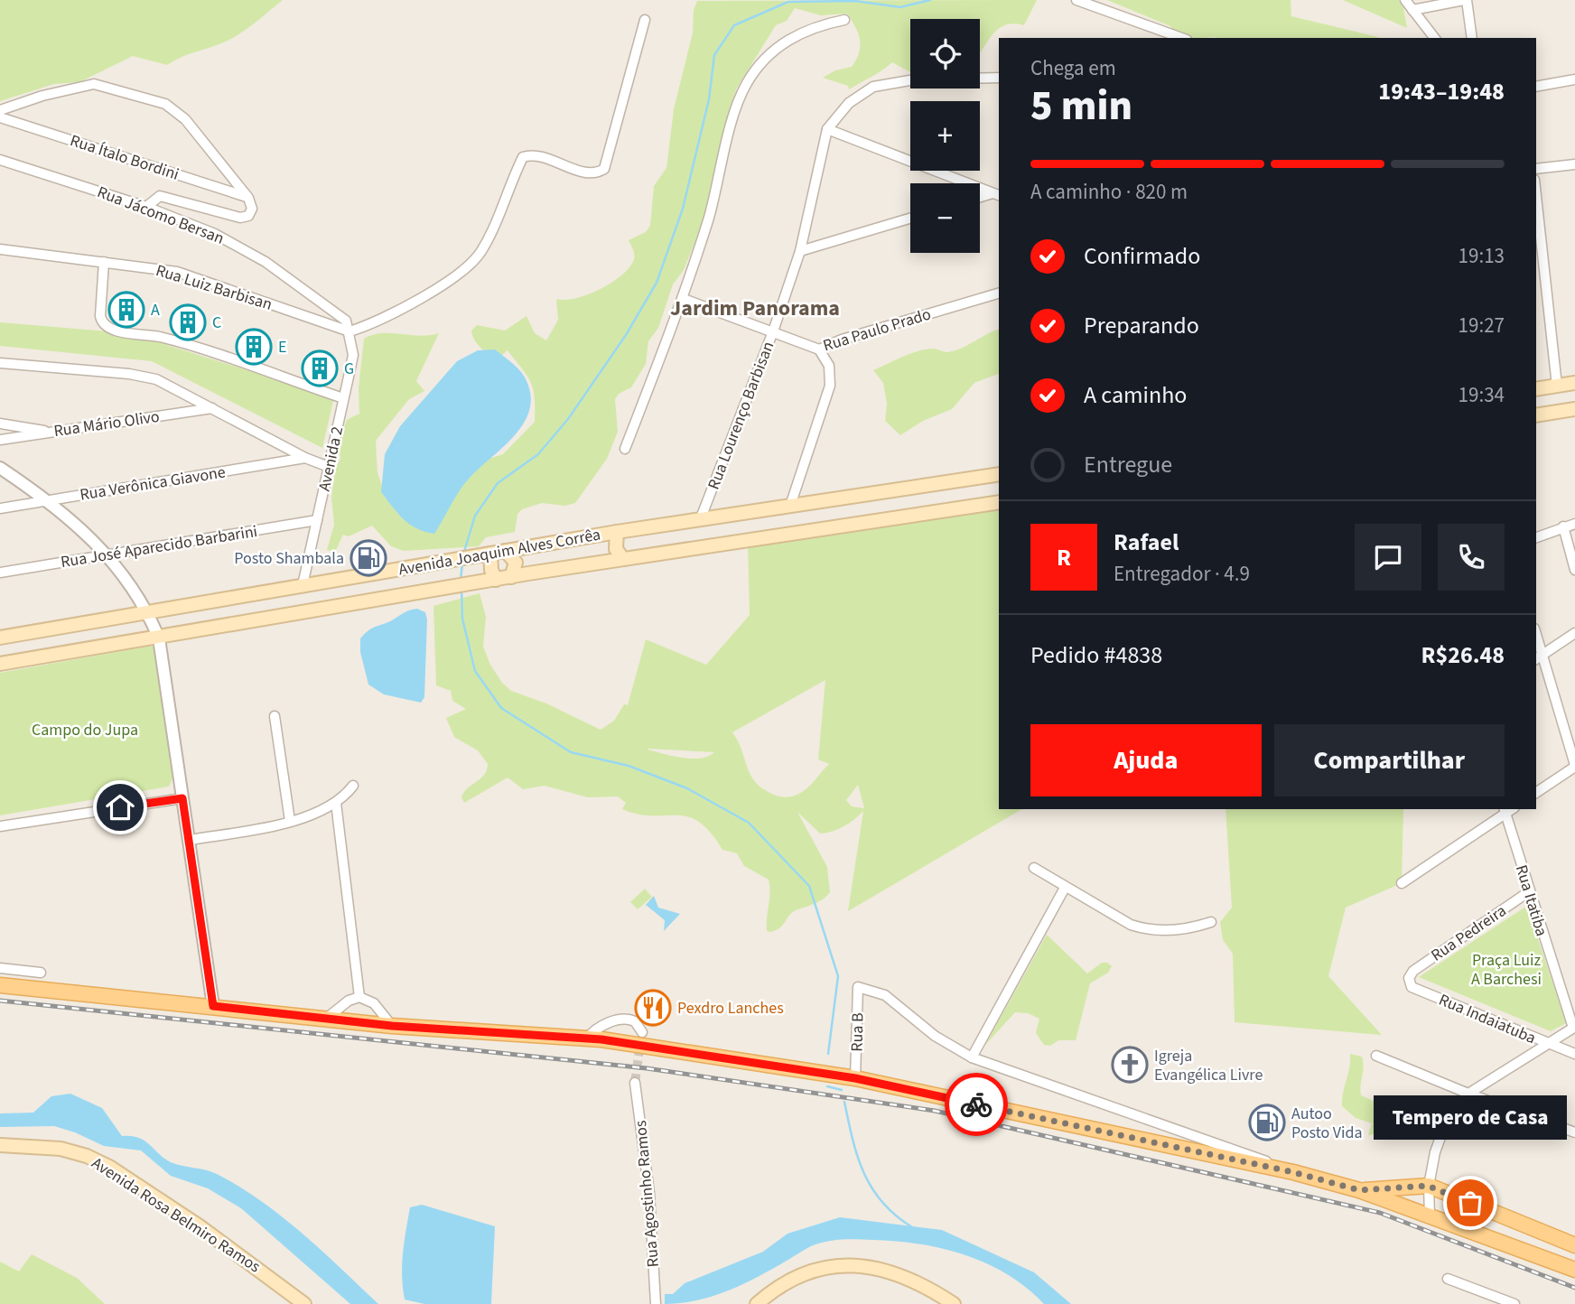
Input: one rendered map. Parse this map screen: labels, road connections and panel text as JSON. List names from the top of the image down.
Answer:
{
  "streets": {
    "main road": ["Avenida Joaquim Alves Corrêa", "Avenida Rosa Belmiro Ramos"],
    "street": [
      "Rua Ítalo Bordini",
      "Rua Jácomo Bersan",
      "Rua Luiz Barbisan",
      "Rua Paulo Prado",
      "Rua Lourenço Barbisan",
      "Rua Mário Olivo",
      "Avenida 2",
      "Rua Verônica Giavone",
      "Rua José Aparecido Barbarini",
      "Rua Itatiba",
      "Rua Pedreira",
      "Rua Indaiatuba",
      "Rua B",
      "Rua Agostinho Ramos"
    ]
  },
  "crossings": [
    ["Rua Jácomo Bersan", "Rua Luiz Barbisan"],
    ["Rua Jácomo Bersan", "Avenida 2"],
    ["Rua Luiz Barbisan", "Avenida 2"],
    ["Rua Paulo Prado", "Rua Lourenço Barbisan"],
    ["Rua Lourenço Barbisan", "Avenida Joaquim Alves Corrêa"],
    ["Avenida 2", "Rua José Aparecido Barbarini"],
    ["Avenida 2", "Avenida Joaquim Alves Corrêa"],
    ["Rua Itatiba", "Rua Pedreira"],
    ["Rua Pedreira", "Rua Indaiatuba"]
  ],
  "districts": ["Jardim Panorama"],
  "parks": ["Campo do Jupa", "Praça Luiz A Barchesi"],
  "places": {
    "building": [
      "A",
      "C",
      "E",
      "G"
    ],
    "fuel station": ["Posto Shambala", "Autoo Posto Vida"],
    "restaurant": ["Pexdro Lanches"],
    "church": ["Igreja Evangélica Livre"],
    "other": ["Tempero de Casa"]
  },
  "page": {
    "map_buttons": ["+", "−"],
    "heading": ["5 min", "Chega em", "19:43–19:48"],
    "panel": [
      "Rafael",
      "Entregador · 4.9",
      "Pedido #4838",
      "R$26.48"
    ],
    "bar": "A caminho · 820 m",
    "list": [
      ["Confirmado", "19:13"],
      ["Preparando", "19:27"],
      ["A caminho", "19:34"],
      "Entregue"
    ],
    "round": "R",
    "buttons": ["Ajuda", "Compartilhar"],
    "bubble": "Tempero de Casa"
  }
}
